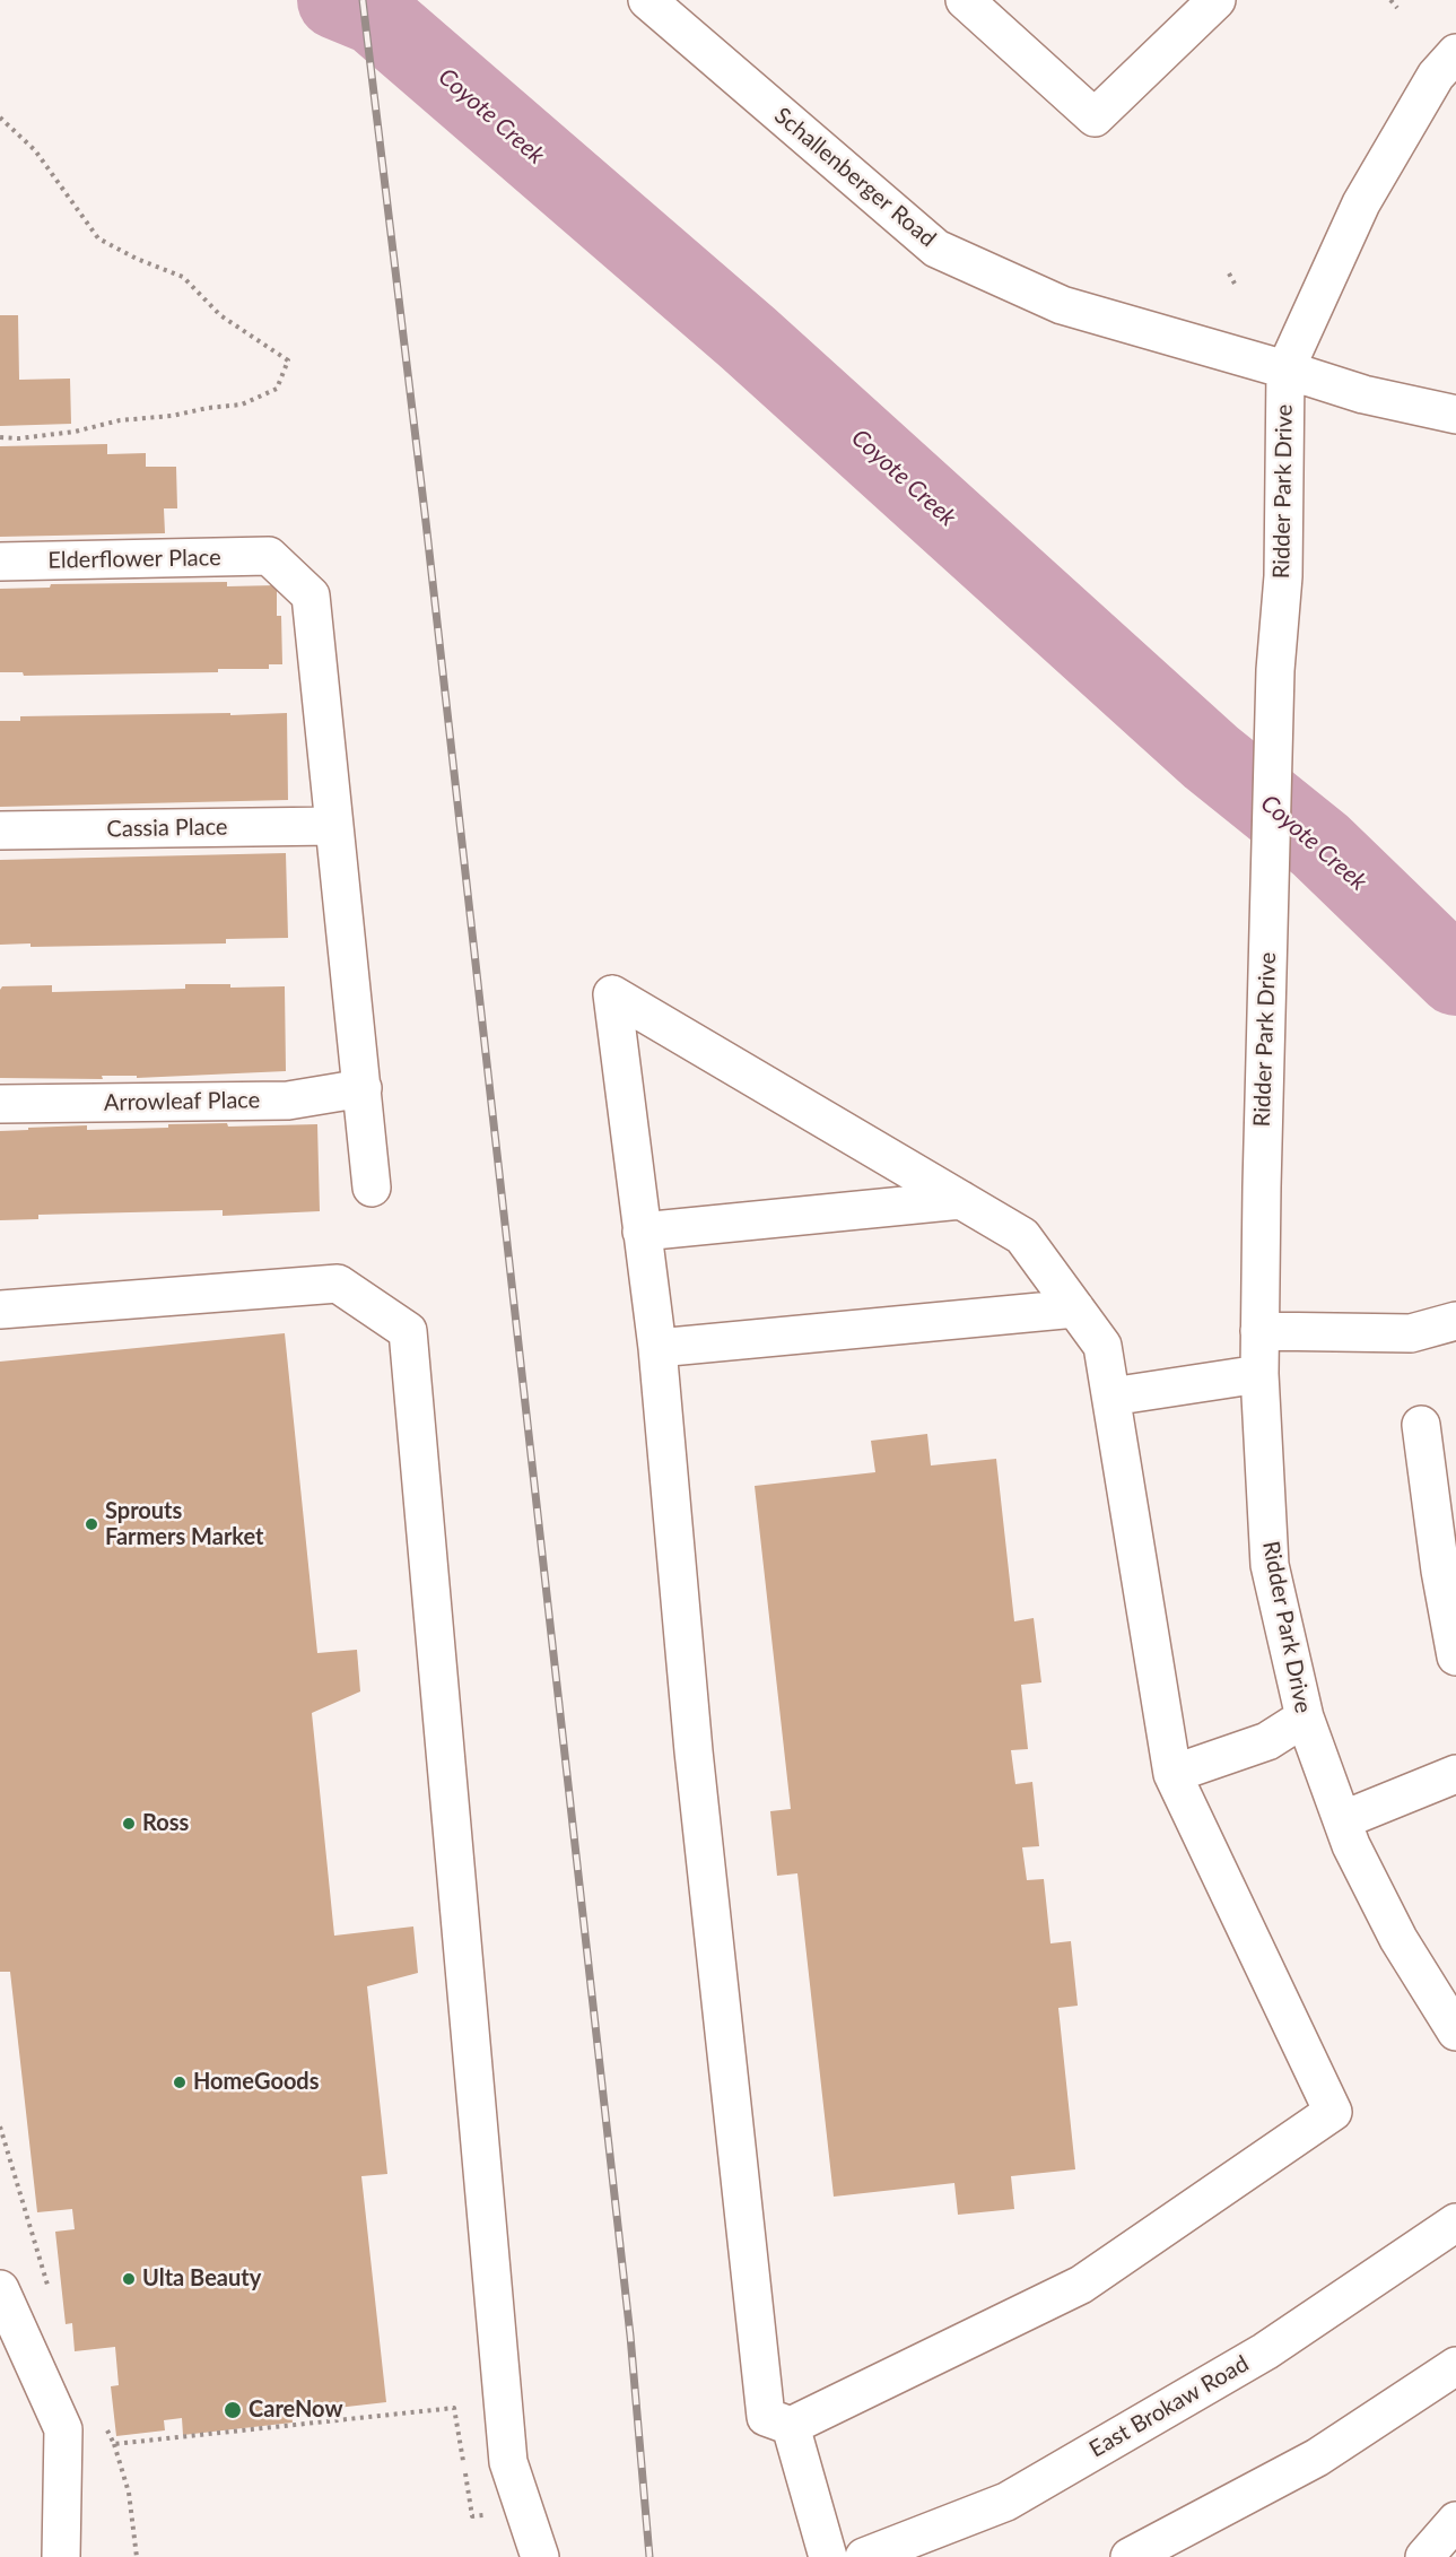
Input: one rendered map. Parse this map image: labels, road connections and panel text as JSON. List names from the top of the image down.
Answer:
{
  "streets": {
    "street": [
      "Schallenberger Road",
      "Ridder Park Drive",
      "Elderflower Place",
      "Cassia Place",
      "Arrowleaf Place",
      "East Brokaw Road"
    ]
  },
  "crossings": [
    ["Schallenberger Road", "Ridder Park Drive"],
    ["Elderflower Place", "Cassia Place"]
  ],
  "water": ["Coyote Creek"],
  "places": [
    "Sprouts Farmers Market",
    "Ross",
    "HomeGoods",
    "Ulta Beauty",
    "CareNow"
  ]
}
